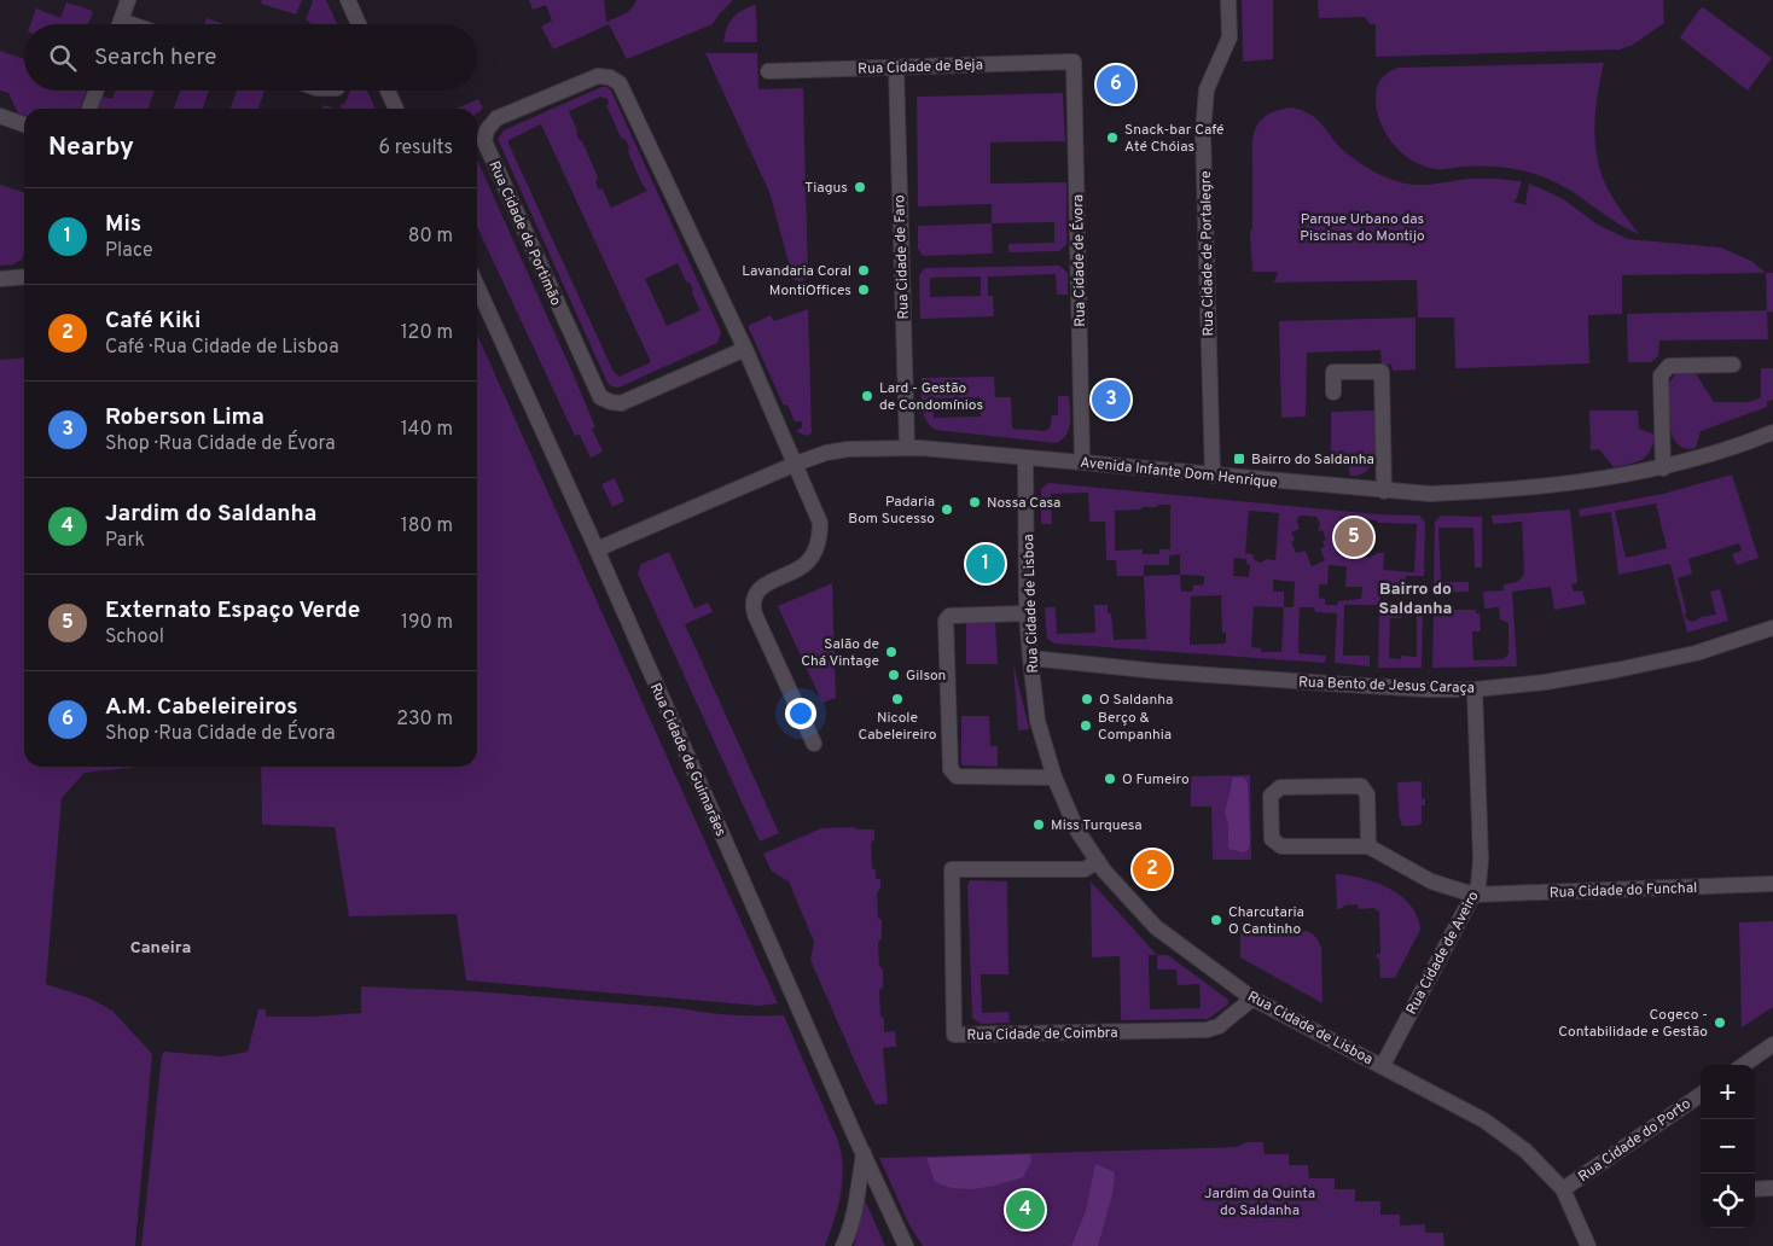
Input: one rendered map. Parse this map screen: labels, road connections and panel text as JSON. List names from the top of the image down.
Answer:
{
  "streets": {
    "street": [
      "Rua Cidade de Beja",
      "Rua Cidade de Portimão",
      "Rua Cidade de Portalegre",
      "Rua Cidade de Faro",
      "Rua Cidade de Évora",
      "Avenida Infante Dom Henrique",
      "Rua Cidade de Lisboa",
      "Rua Bento de Jesus Caraça",
      "Rua Cidade de Guimarães",
      "Rua Cidade do Funchal",
      "Rua Cidade de Aveiro",
      "Rua Cidade de Coimbra",
      "Rua Cidade do Porto"
    ]
  },
  "crossings": [
    ["Rua Cidade de Beja", "Rua Cidade de Faro"],
    ["Rua Cidade de Beja", "Rua Cidade de Évora"],
    ["Rua Cidade de Portimão", "Avenida Infante Dom Henrique"],
    ["Rua Cidade de Portalegre", "Avenida Infante Dom Henrique"],
    ["Rua Cidade de Faro", "Avenida Infante Dom Henrique"],
    ["Rua Cidade de Évora", "Avenida Infante Dom Henrique"],
    ["Avenida Infante Dom Henrique", "Rua Cidade de Lisboa"],
    ["Avenida Infante Dom Henrique", "Rua Cidade de Guimarães"],
    ["Rua Cidade de Lisboa", "Rua Bento de Jesus Caraça"],
    ["Rua Cidade de Lisboa", "Rua Cidade de Aveiro"],
    ["Rua Cidade de Lisboa", "Rua Cidade de Coimbra"],
    ["Rua Cidade de Lisboa", "Rua Cidade do Porto"],
    ["Rua Bento de Jesus Caraça", "Rua Cidade de Aveiro"],
    ["Rua Cidade do Funchal", "Rua Cidade de Aveiro"]
  ],
  "districts": ["Bairro do Saldanha", "Caneira"],
  "parks": ["Parque Urbano das Piscinas do Montijo", "Jardim da Quinta do Saldanha"],
  "places": {
    "other": [
      "Snack-bar Café Até Chóias",
      "Tiagus",
      "Lavandaria Coral",
      "MontiOffices",
      "Lard - Gestão de Condomínios",
      "Nossa Casa",
      "Padaria Bom Sucesso",
      "Salão de Chá Vintage",
      "Gilson",
      "Nicole Cabeleireiro",
      "O Saldanha",
      "Berço & Companhia",
      "O Fumeiro",
      "Miss Turquesa",
      "Charcutaria O Cantinho",
      "Cogeco - Contabilidade e Gestão"
    ],
    "transit": ["Bairro do Saldanha"]
  },
  "page": {
    "search": "Search here",
    "pins": [
      "6",
      "3",
      "5",
      "1",
      "2",
      "4"
    ],
    "heading": ["Nearby", "6 results"],
    "list": [
      {
        "mark": "1",
        "name": "Mis",
        "note": "Place",
        "value": "80 m"
      },
      {
        "mark": "2",
        "name": "Café Kiki",
        "note": "Café · Rua Cidade de Lisboa",
        "value": "120 m"
      },
      {
        "mark": "3",
        "name": "Roberson Lima",
        "note": "Shop · Rua Cidade de Évora",
        "value": "140 m"
      },
      {
        "mark": "4",
        "name": "Jardim do Saldanha",
        "note": "Park",
        "value": "180 m"
      },
      {
        "mark": "5",
        "name": "Externato Espaço Verde",
        "note": "School",
        "value": "190 m"
      },
      {
        "mark": "6",
        "name": "A.M. Cabeleireiros",
        "note": "Shop · Rua Cidade de Évora",
        "value": "230 m"
      }
    ],
    "map_buttons": ["+", "−"]
  }
}
